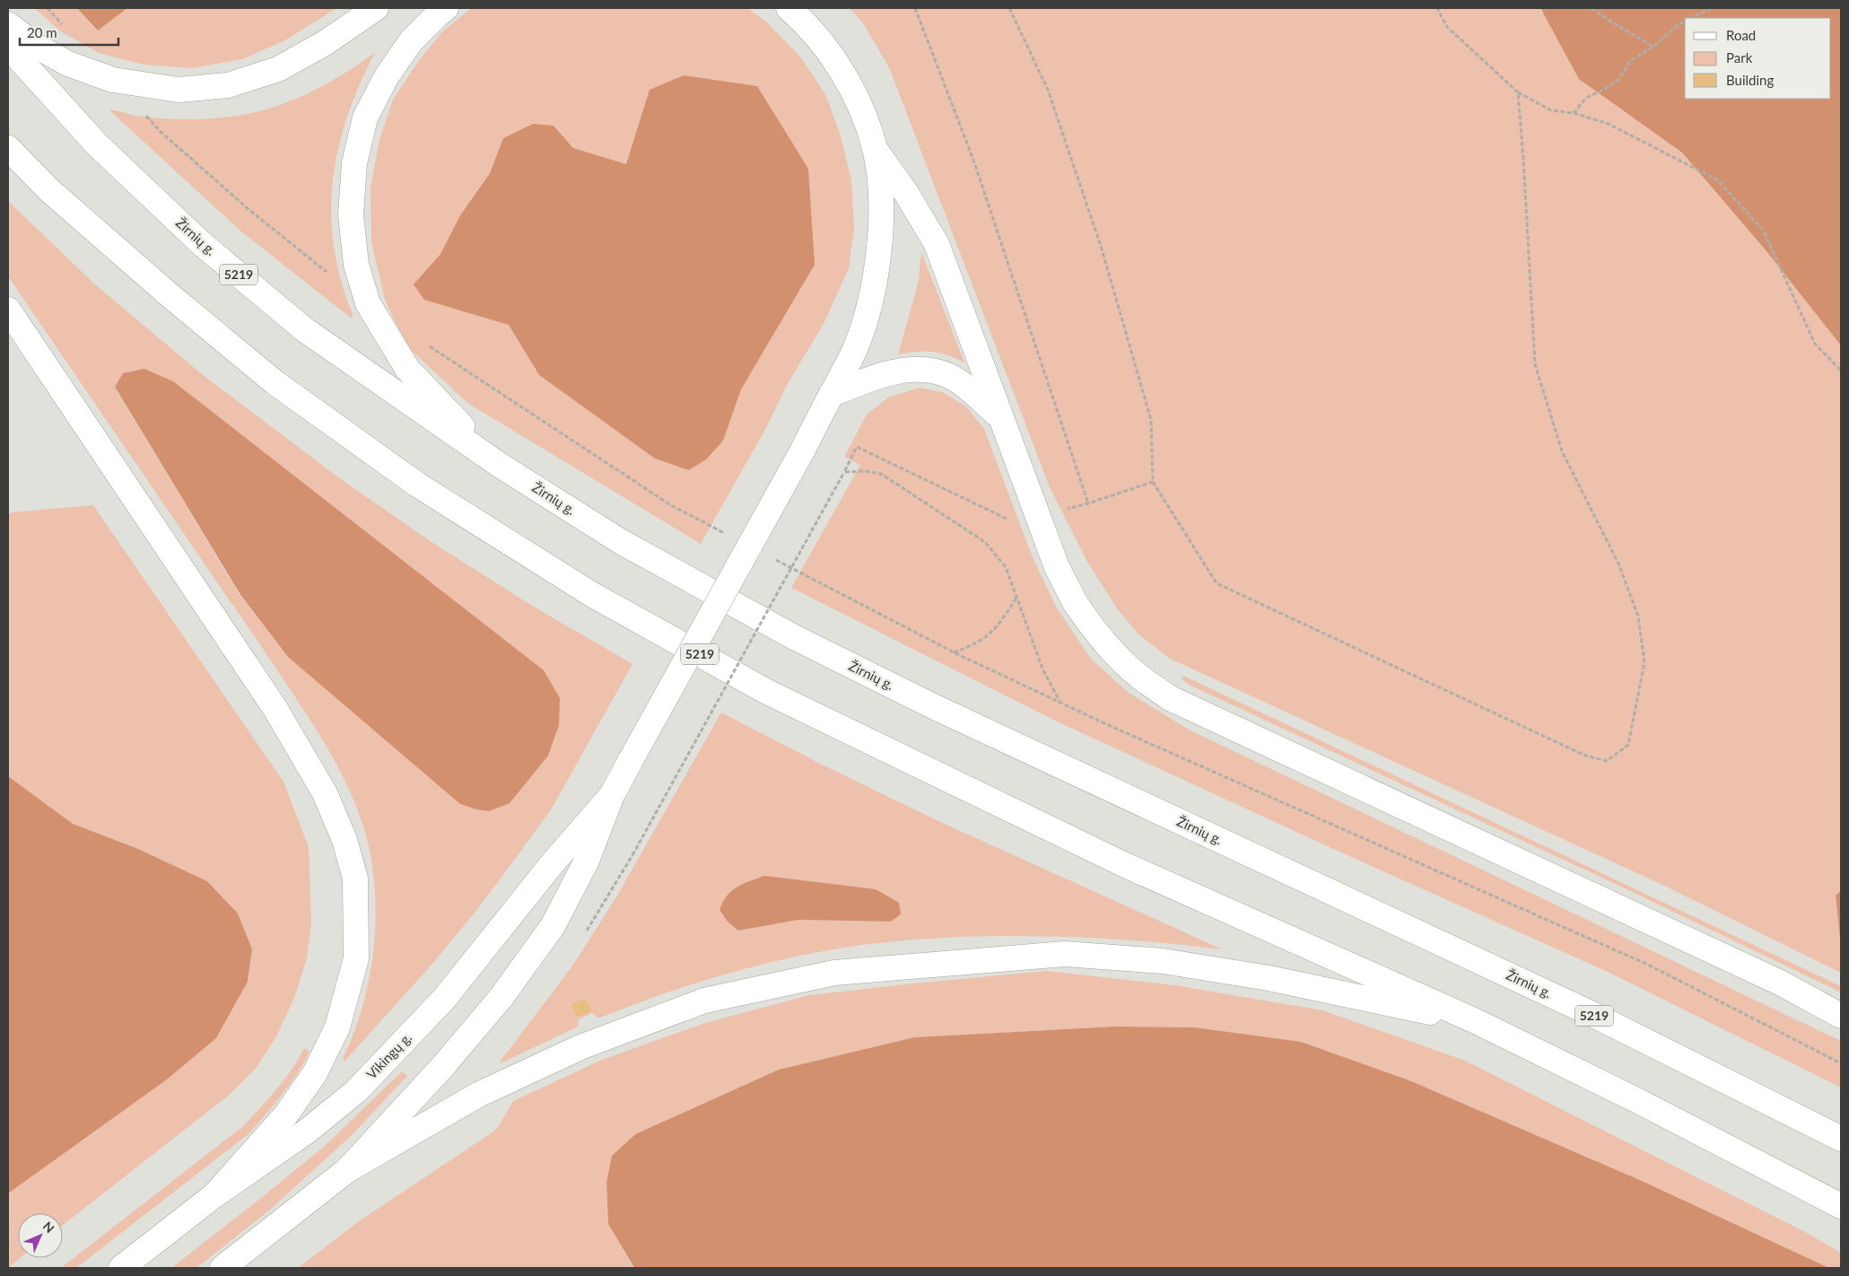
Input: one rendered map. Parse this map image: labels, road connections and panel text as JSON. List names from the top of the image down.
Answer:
{
  "streets": {
    "main road": ["Žirnių g.", "5219", "Vikingų g."]
  },
  "legend": ["Road", "Park", "Building"],
  "scale_bar": "20 m",
  "north": "top right"
}
